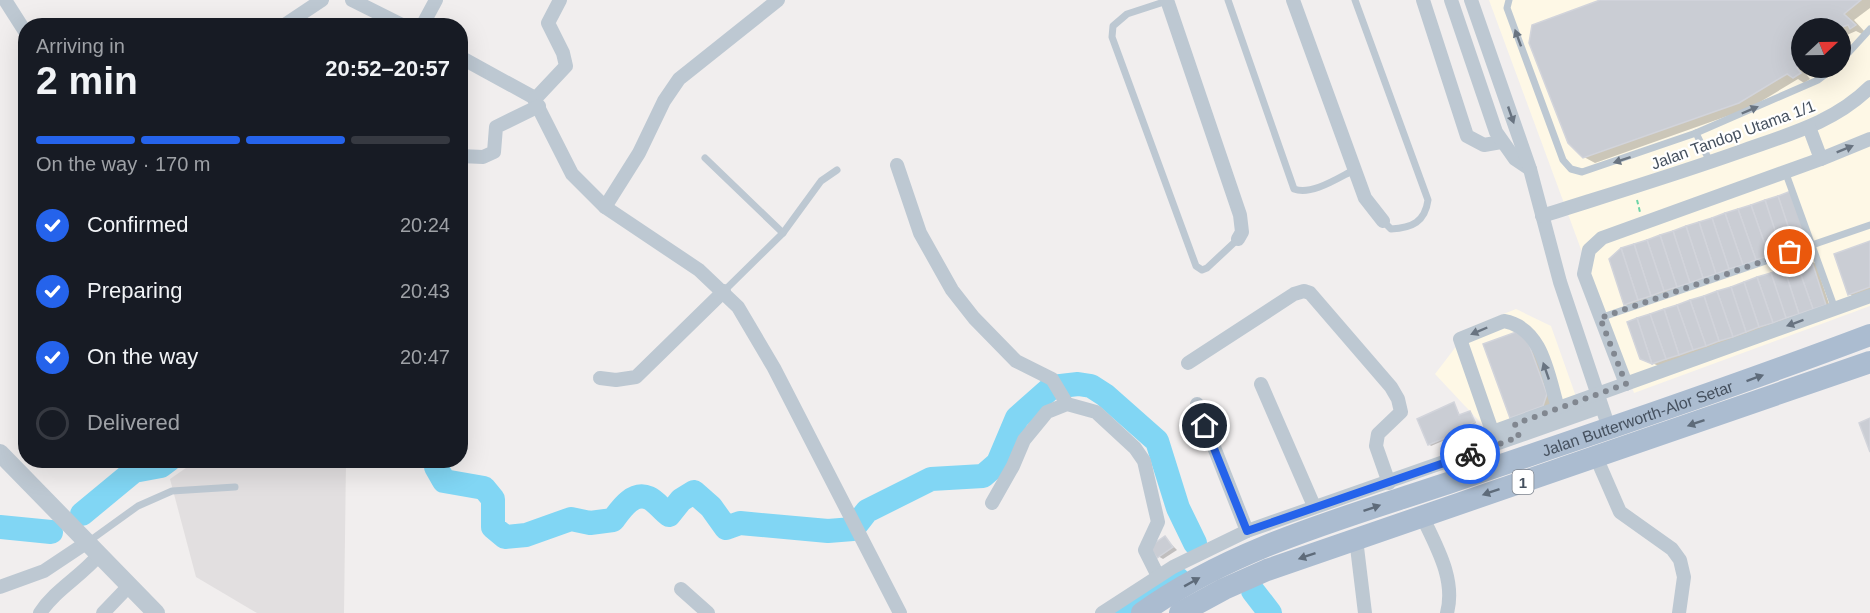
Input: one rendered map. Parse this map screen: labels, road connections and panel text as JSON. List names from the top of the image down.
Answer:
{
  "streets": {
    "main road": ["Jalan Butterworth-Alor Setar", "1"],
    "street": ["Jalan Tandop Utama 1/1"]
  },
  "north": "right",
  "page": {
    "heading": ["2 min", "Arriving in", "20:52–20:57"],
    "bar": "On the way · 170 m",
    "list": [
      ["Confirmed", "20:24"],
      ["Preparing", "20:43"],
      ["On the way", "20:47"],
      "Delivered"
    ]
  }
}
